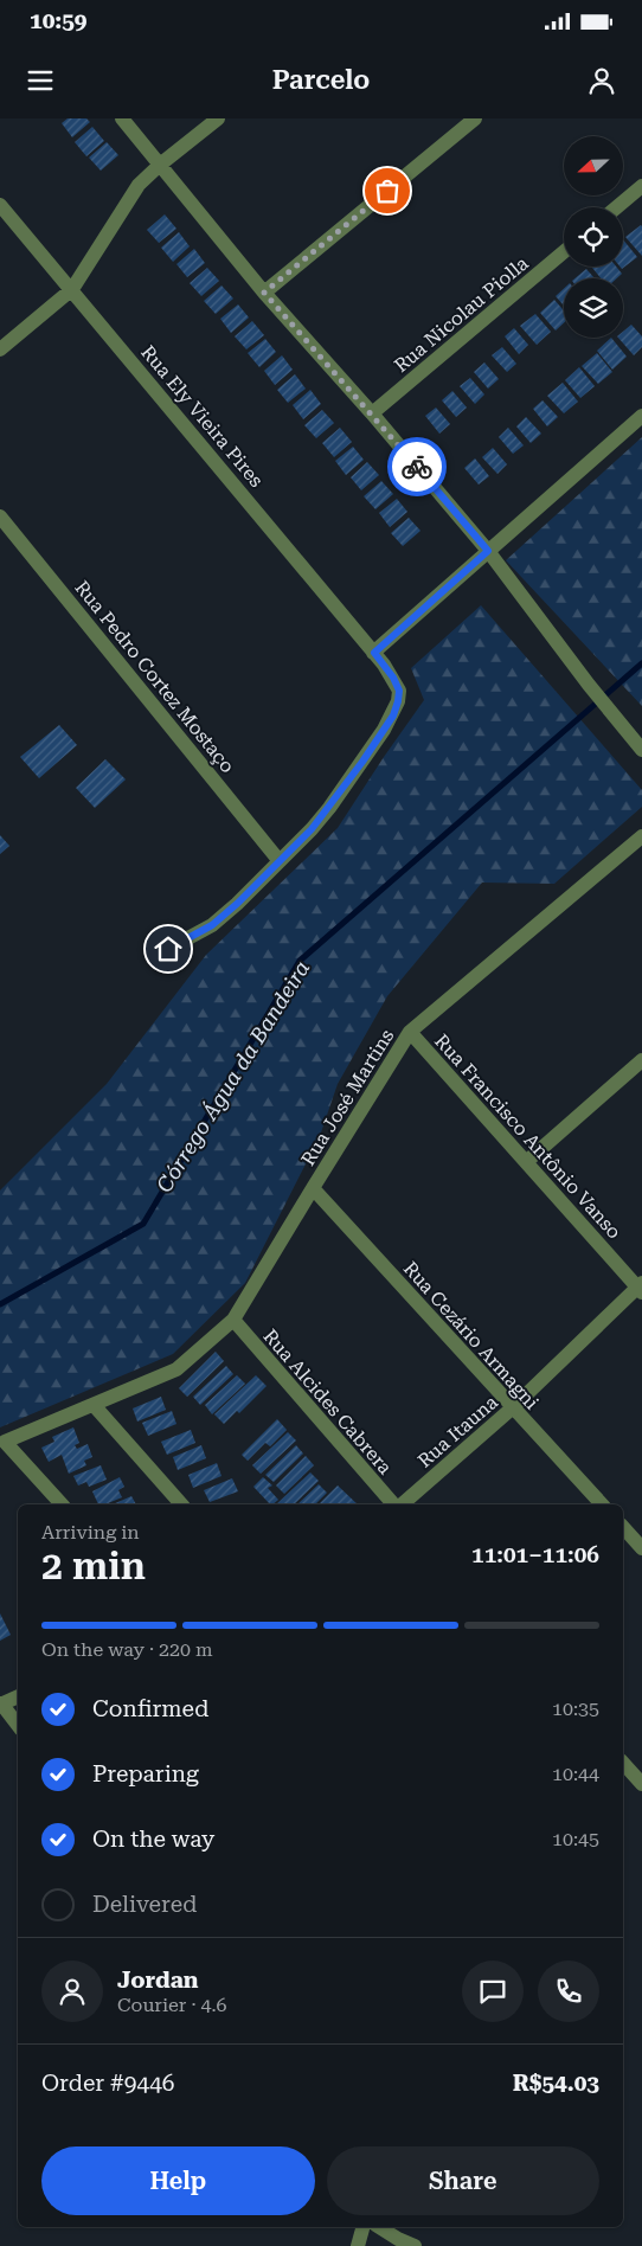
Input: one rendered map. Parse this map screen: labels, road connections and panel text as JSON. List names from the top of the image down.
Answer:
{
  "streets": {
    "street": [
      "Rua Nicolau Piolla",
      "Rua Ely Vieira Pires",
      "Rua Pedro Cortez Mostaço",
      "Rua José Martins",
      "Rua Francisco Antônio Vanso",
      "Rua Cezário Armagni",
      "Rua Alcides Cabrera",
      "Rua Itauna"
    ]
  },
  "crossings": [
    ["Rua Ely Vieira Pires", "Rua Pedro Cortez Mostaço"],
    ["Rua José Martins", "Rua Francisco Antônio Vanso"],
    ["Rua José Martins", "Rua Cezário Armagni"],
    ["Rua José Martins", "Rua Alcides Cabrera"],
    ["Rua Francisco Antônio Vanso", "Rua Itauna"],
    ["Rua Cezário Armagni", "Rua Itauna"]
  ],
  "water": ["Córrego Água da Bandeira"],
  "north": "left",
  "page": {
    "status": "10:59",
    "header": "Parcelo",
    "heading": ["2 min", "Arriving in", "11:01–11:06"],
    "panel": [
      "Jordan",
      "Courier · 4.6",
      "Order #9446",
      "R$54.03"
    ],
    "bar": "On the way · 220 m",
    "list": [
      ["Confirmed", "10:35"],
      ["Preparing", "10:44"],
      ["On the way", "10:45"],
      "Delivered"
    ],
    "buttons": ["Help", "Share"]
  }
}
